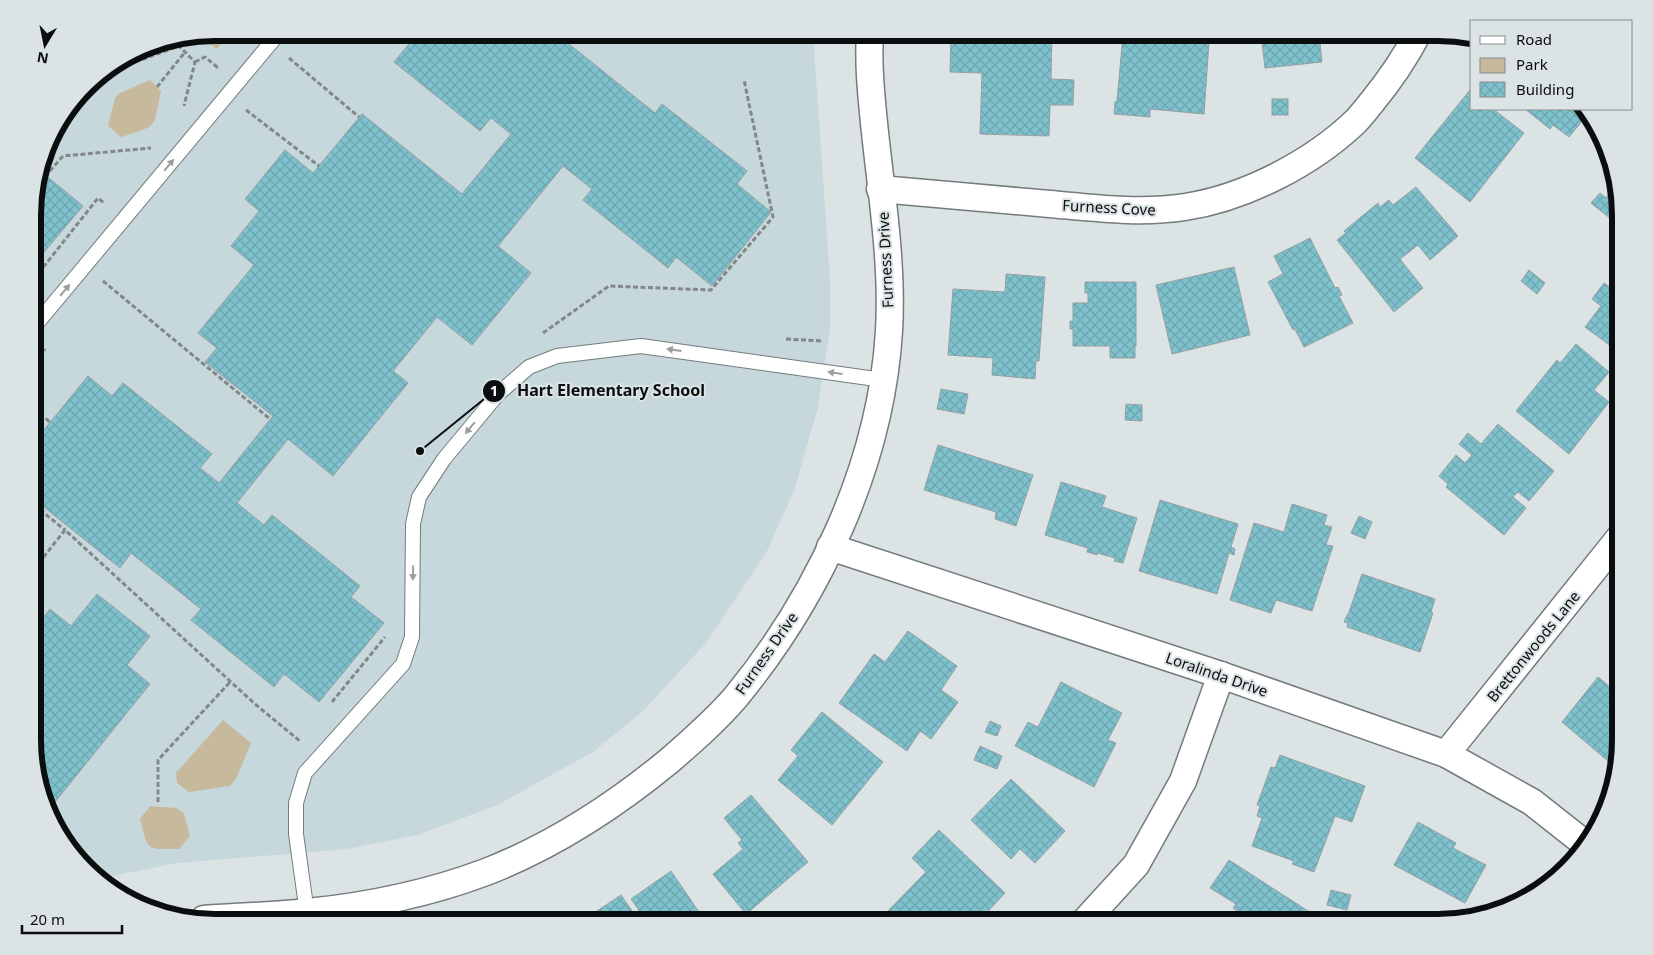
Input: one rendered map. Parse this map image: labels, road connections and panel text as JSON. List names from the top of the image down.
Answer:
{
  "streets": {
    "street": [
      "Furness Cove",
      "Furness Drive",
      "Brettonwoods Lane",
      "Loralinda Drive"
    ]
  },
  "crossings": [
    ["Furness Cove", "Furness Drive"],
    ["Furness Drive", "Loralinda Drive"],
    ["Brettonwoods Lane", "Loralinda Drive"]
  ],
  "places": ["Hart Elementary School"],
  "legend": ["Road", "Park", "Building"],
  "scale_bar": "20 m",
  "north": "bottom"
}
